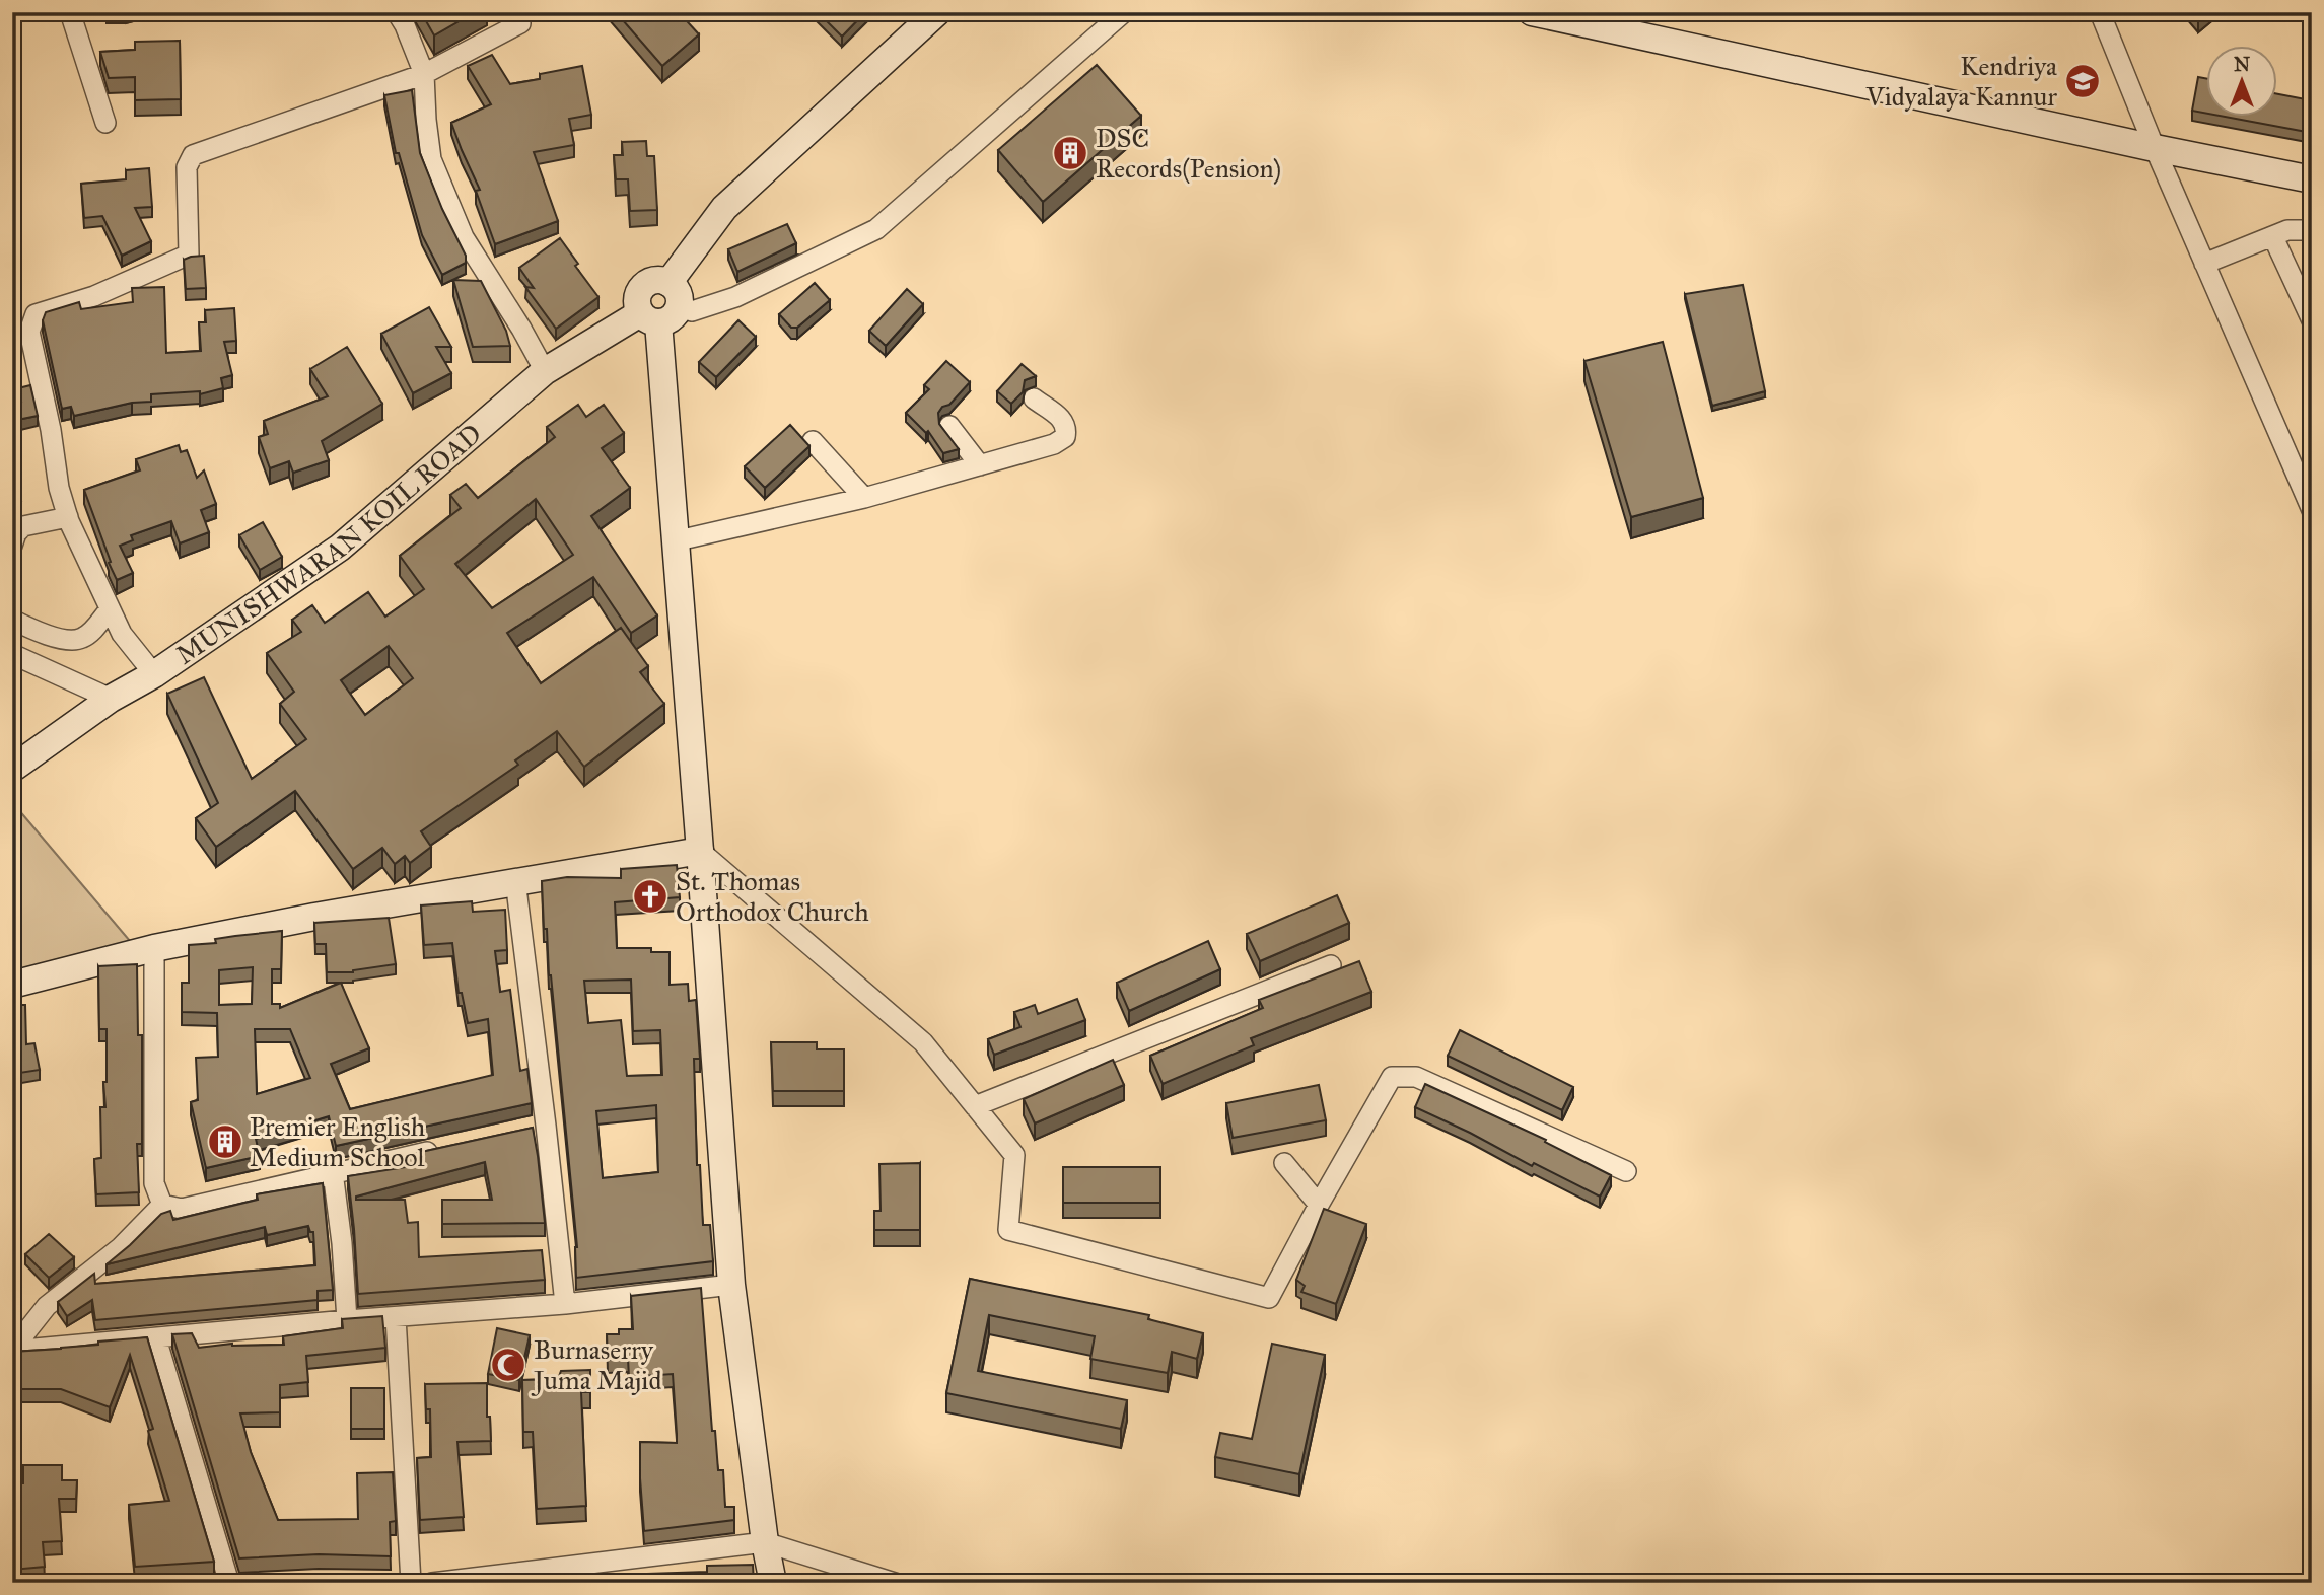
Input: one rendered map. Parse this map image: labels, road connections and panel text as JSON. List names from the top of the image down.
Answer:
{
  "streets": {
    "street": ["MUNISHWARAN KOIL ROAD"]
  },
  "places": {
    "school or university": ["Kendriya Vidyalaya Kannur"],
    "building": ["DSC Records(Pension)", "Premier English Medium School"],
    "church": ["St. Thomas Orthodox Church"],
    "mosque": ["Burnaserry Juma Majid"]
  },
  "north": "top"
}
